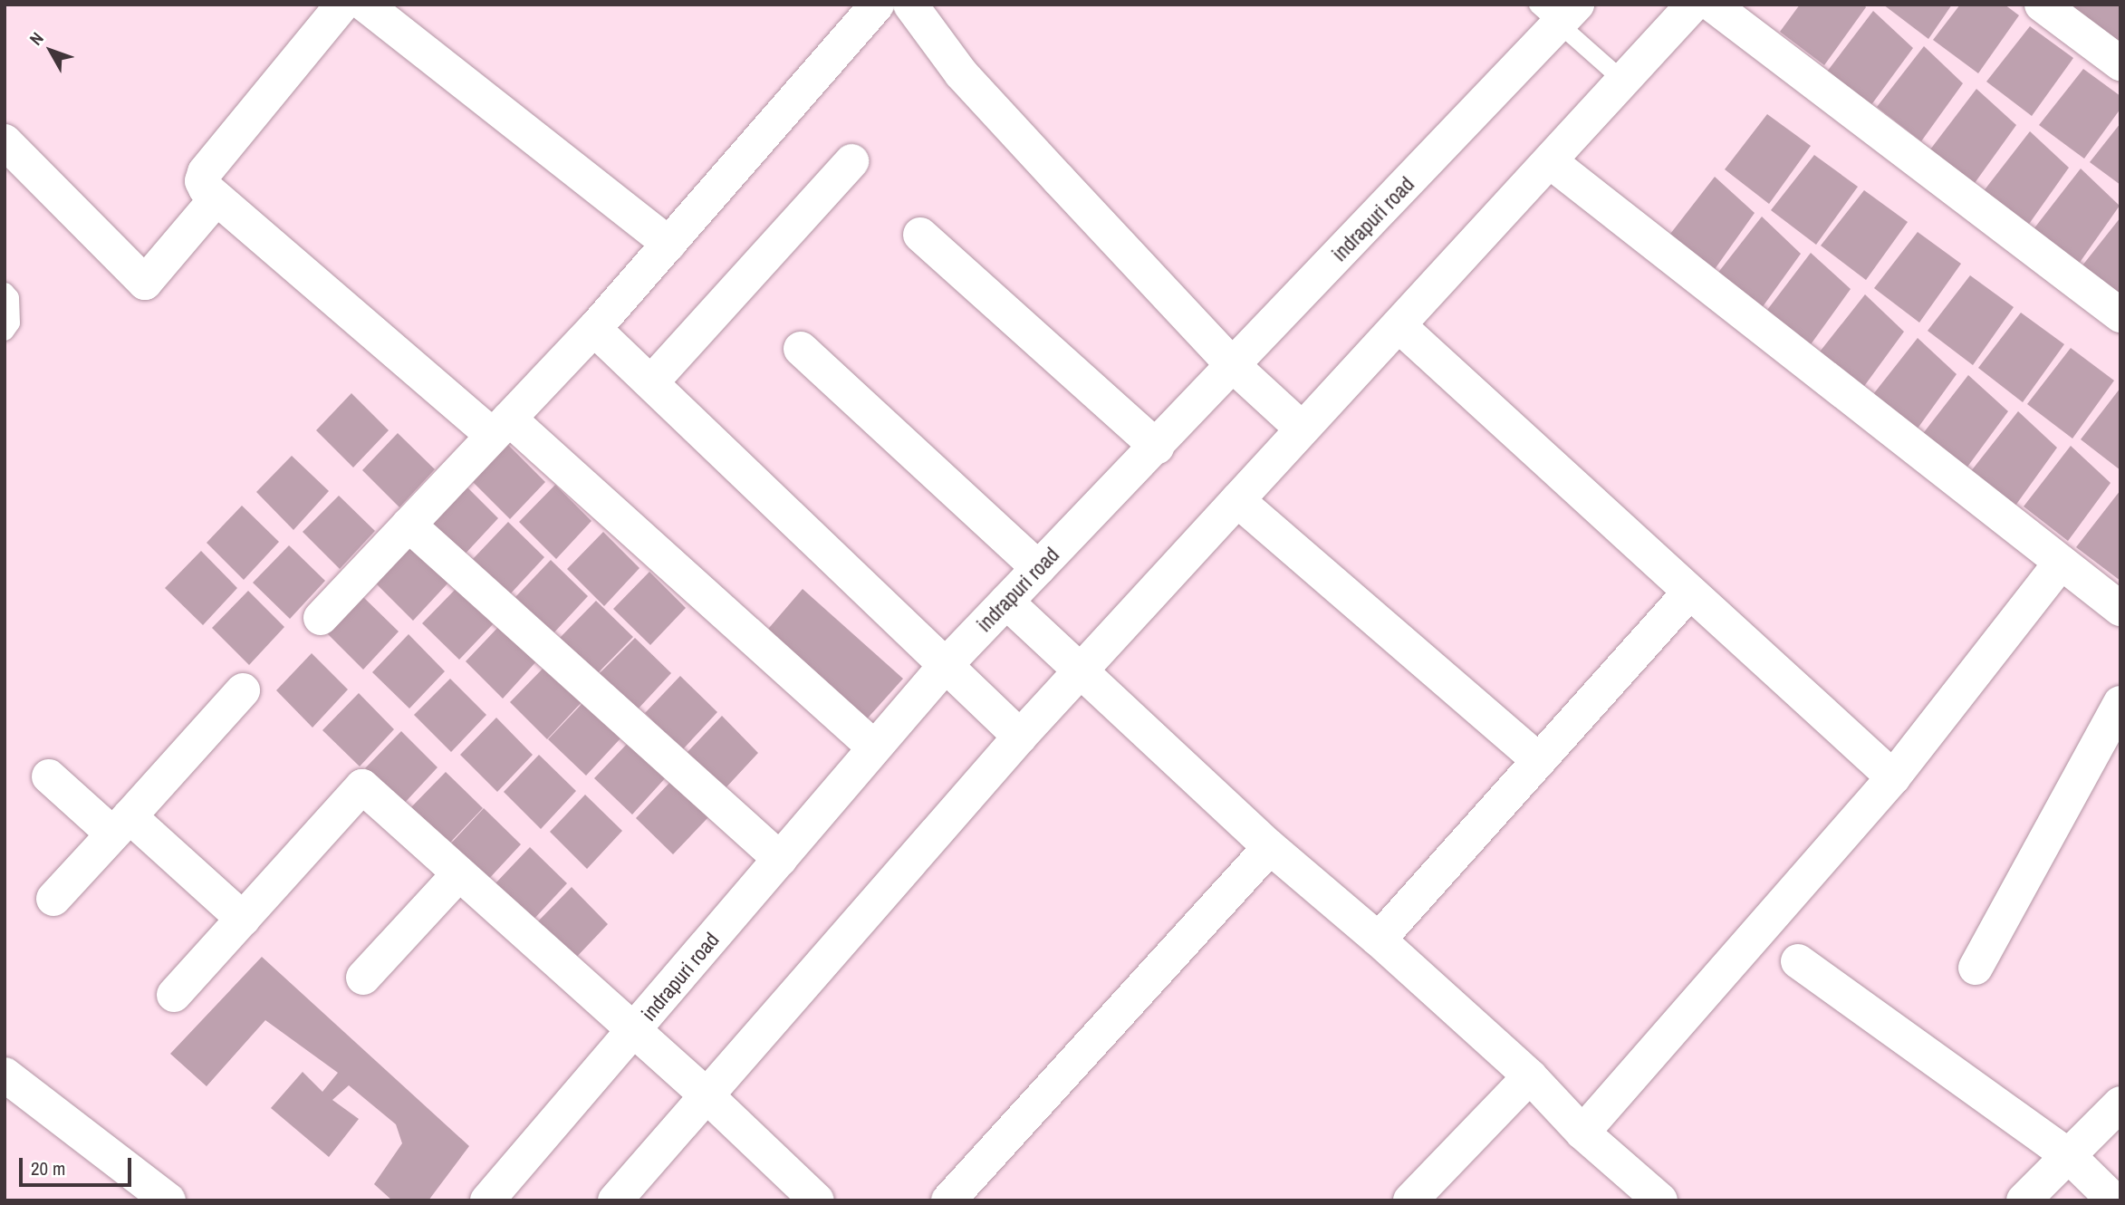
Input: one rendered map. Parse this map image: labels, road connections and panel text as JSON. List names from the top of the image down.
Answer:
{
  "streets": {
    "street": ["indrapuri road"]
  },
  "scale_bar": "20 m",
  "north": "top left"
}
